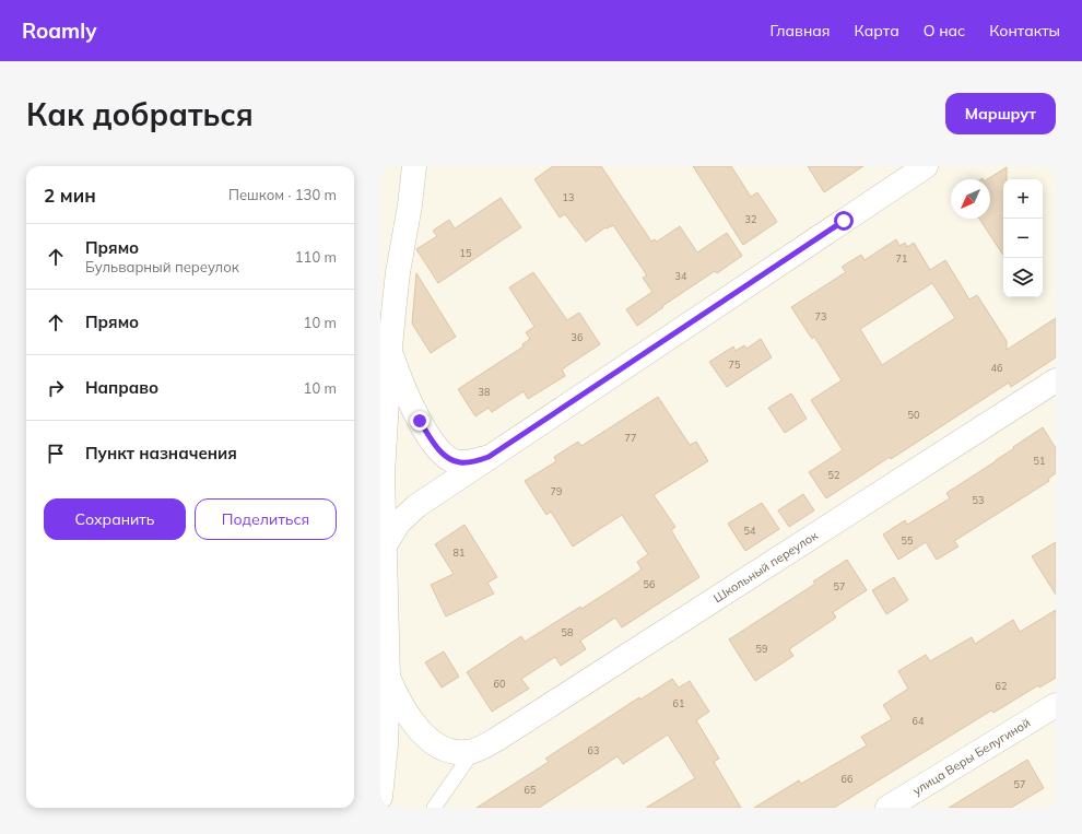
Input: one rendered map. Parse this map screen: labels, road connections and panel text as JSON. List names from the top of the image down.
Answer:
{
  "streets": {
    "street": ["Школьный переулок", "улица Веры Белугиной"]
  },
  "house_numbers": [
    "13",
    "32",
    "15",
    "71",
    "34",
    "73",
    "36",
    "75",
    "46",
    "38",
    "50",
    "77",
    "51",
    "52",
    "79",
    "53",
    "54",
    "55",
    "81",
    "56",
    "57",
    "58",
    "59",
    "60",
    "62",
    "61",
    "64",
    "63",
    "66",
    "57",
    "65"
  ],
  "north": "bottom left",
  "page": {
    "header": "Roamly",
    "nav": [
      "Главная",
      "Карта",
      "О нас",
      "Контакты"
    ],
    "buttons": [
      "Маршрут",
      ["Сохранить", "Поделиться"]
    ],
    "title": "Как добраться",
    "heading": ["2 мин", "Пешком · 130 m"],
    "map_buttons": ["+", "−"],
    "list": [
      ["Прямо", "Бульварный переулок", "110 m"],
      ["Прямо", "10 m"],
      ["Направо", "10 m"],
      "Пункт назначения"
    ]
  }
}
